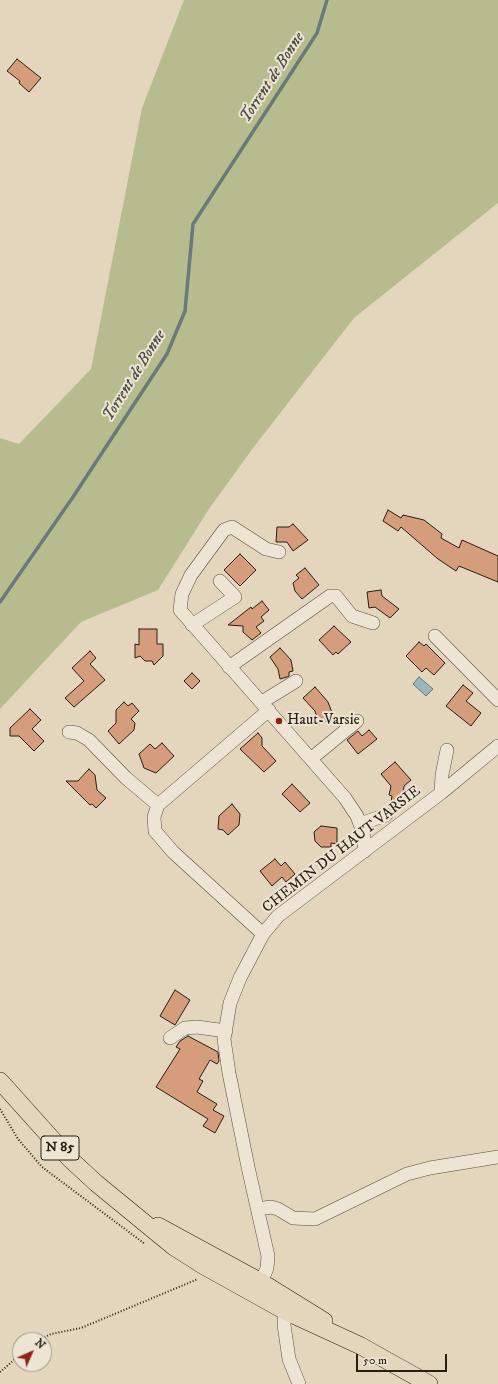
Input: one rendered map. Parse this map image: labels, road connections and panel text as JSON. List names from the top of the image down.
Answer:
{
  "streets": {
    "main road": ["N 85"],
    "street": ["CHEMIN DU HAUT VARSIE"]
  },
  "crossings": [
    ["CHEMIN DU HAUT VARSIE", "N 85"]
  ],
  "water": ["Torrent de Bonne"],
  "places": ["Haut-Varsie"],
  "scale_bar": "50 m",
  "north": "top right"
}
